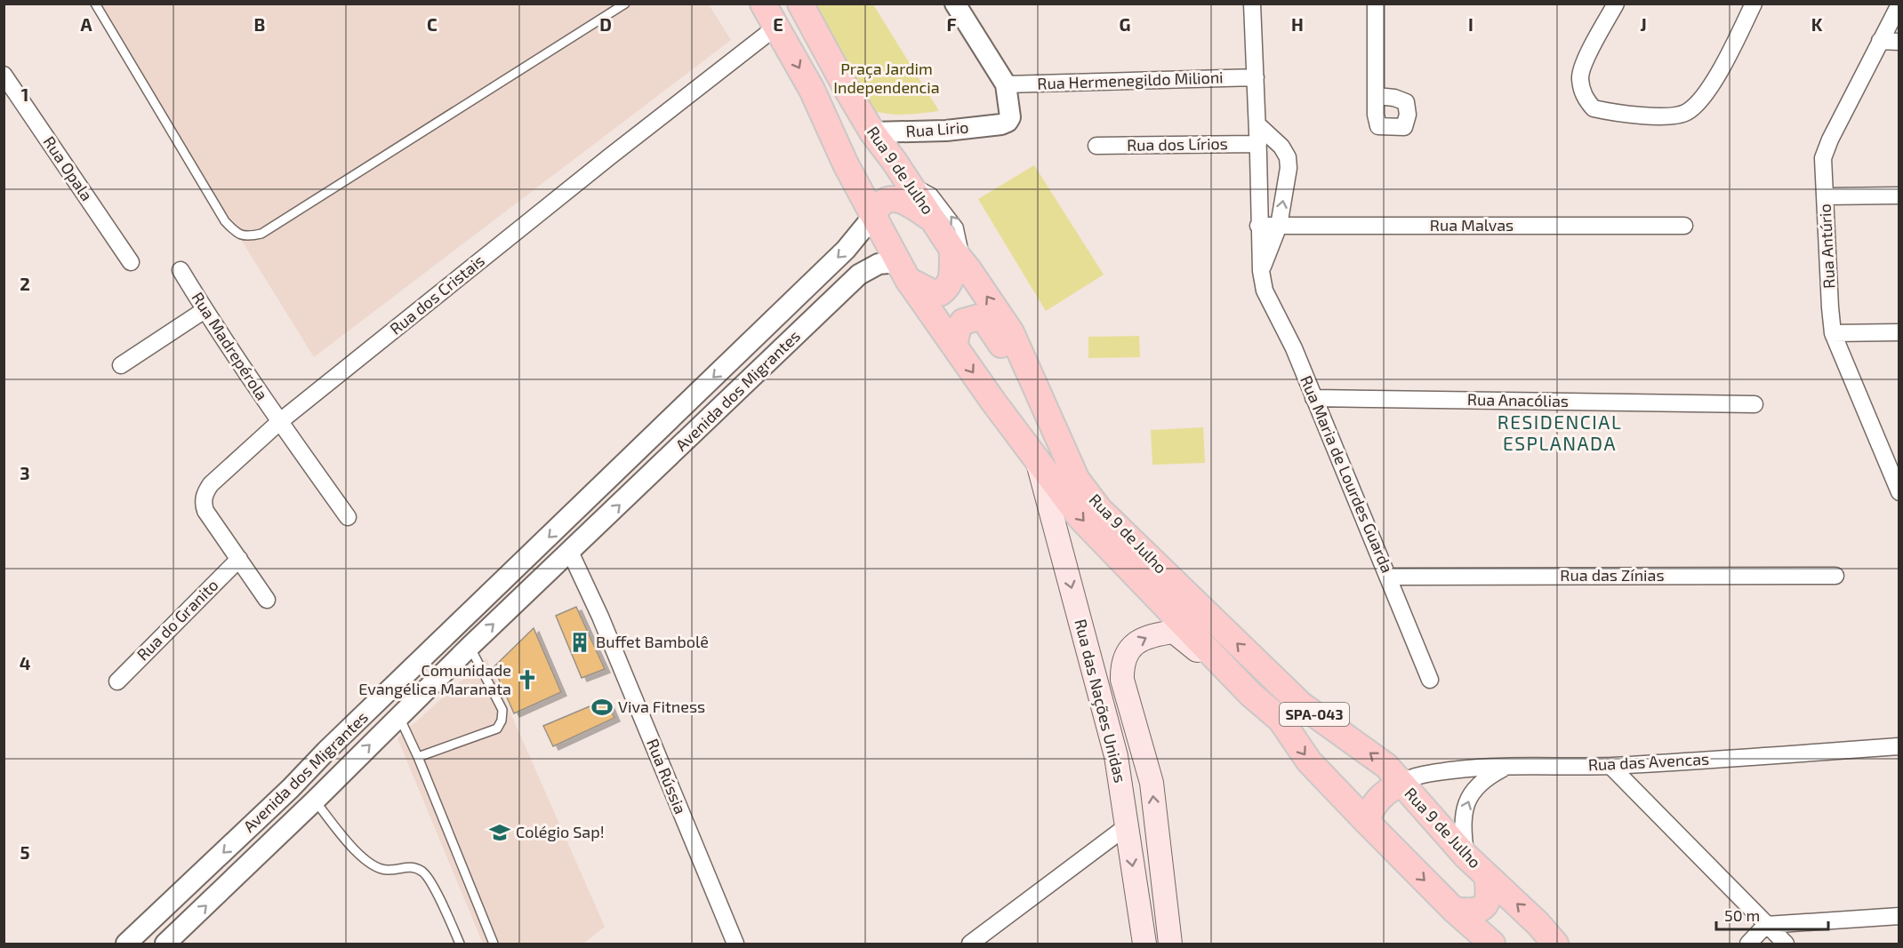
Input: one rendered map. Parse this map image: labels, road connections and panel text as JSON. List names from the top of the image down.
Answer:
{
  "streets": {
    "main road": ["Rua 9 de Julho", "Rua das Nações Unidas", "SPA-043"],
    "street": [
      "Rua Hermenegildo Milioni",
      "Rua Lirio",
      "Rua dos Lírios",
      "Rua Opala",
      "Rua Malvas",
      "Rua Antúrio",
      "Rua dos Cristais",
      "Rua Madrepérola",
      "Avenida dos Migrantes",
      "Rua Anacólias",
      "Rua Maria de Lourdes Guarda",
      "Rua das Zínias",
      "Rua do Granito",
      "Rua das Avencas",
      "Rua Rússia"
    ]
  },
  "crossings": [
    ["Rua Hermenegildo Milioni", "Rua Lirio"],
    ["Rua Hermenegildo Milioni", "Rua Maria de Lourdes Guarda"],
    ["Rua Lirio", "Rua 9 de Julho"],
    ["Rua dos Lírios", "Rua Maria de Lourdes Guarda"],
    ["Rua 9 de Julho", "Rua dos Cristais"],
    ["Rua 9 de Julho", "Avenida dos Migrantes"],
    ["Rua 9 de Julho", "Rua das Nações Unidas"],
    ["Rua 9 de Julho", "Rua das Avencas"],
    ["Rua Malvas", "Rua Maria de Lourdes Guarda"],
    ["Rua dos Cristais", "Rua Madrepérola"],
    ["Rua dos Cristais", "Rua do Granito"],
    ["Avenida dos Migrantes", "Rua Rússia"],
    ["Rua Anacólias", "Rua Maria de Lourdes Guarda"],
    ["Rua Maria de Lourdes Guarda", "Rua das Zínias"]
  ],
  "districts": ["RESIDENCIAL ESPLANADA"],
  "parks": ["Praça Jardim Independencia"],
  "places": {
    "building": ["Buffet Bambolê"],
    "church": ["Comunidade Evangélica Maranata"],
    "sports": ["Viva Fitness"],
    "school or university": ["Colégio Sap!"]
  },
  "scale_bar": "50 m",
  "grid": {
    "columns": [
      "A",
      "B",
      "C",
      "D",
      "E",
      "F",
      "G",
      "H",
      "I",
      "J",
      "K"
    ],
    "rows": [
      "1",
      "2",
      "3",
      "4",
      "5"
    ]
  }
}
